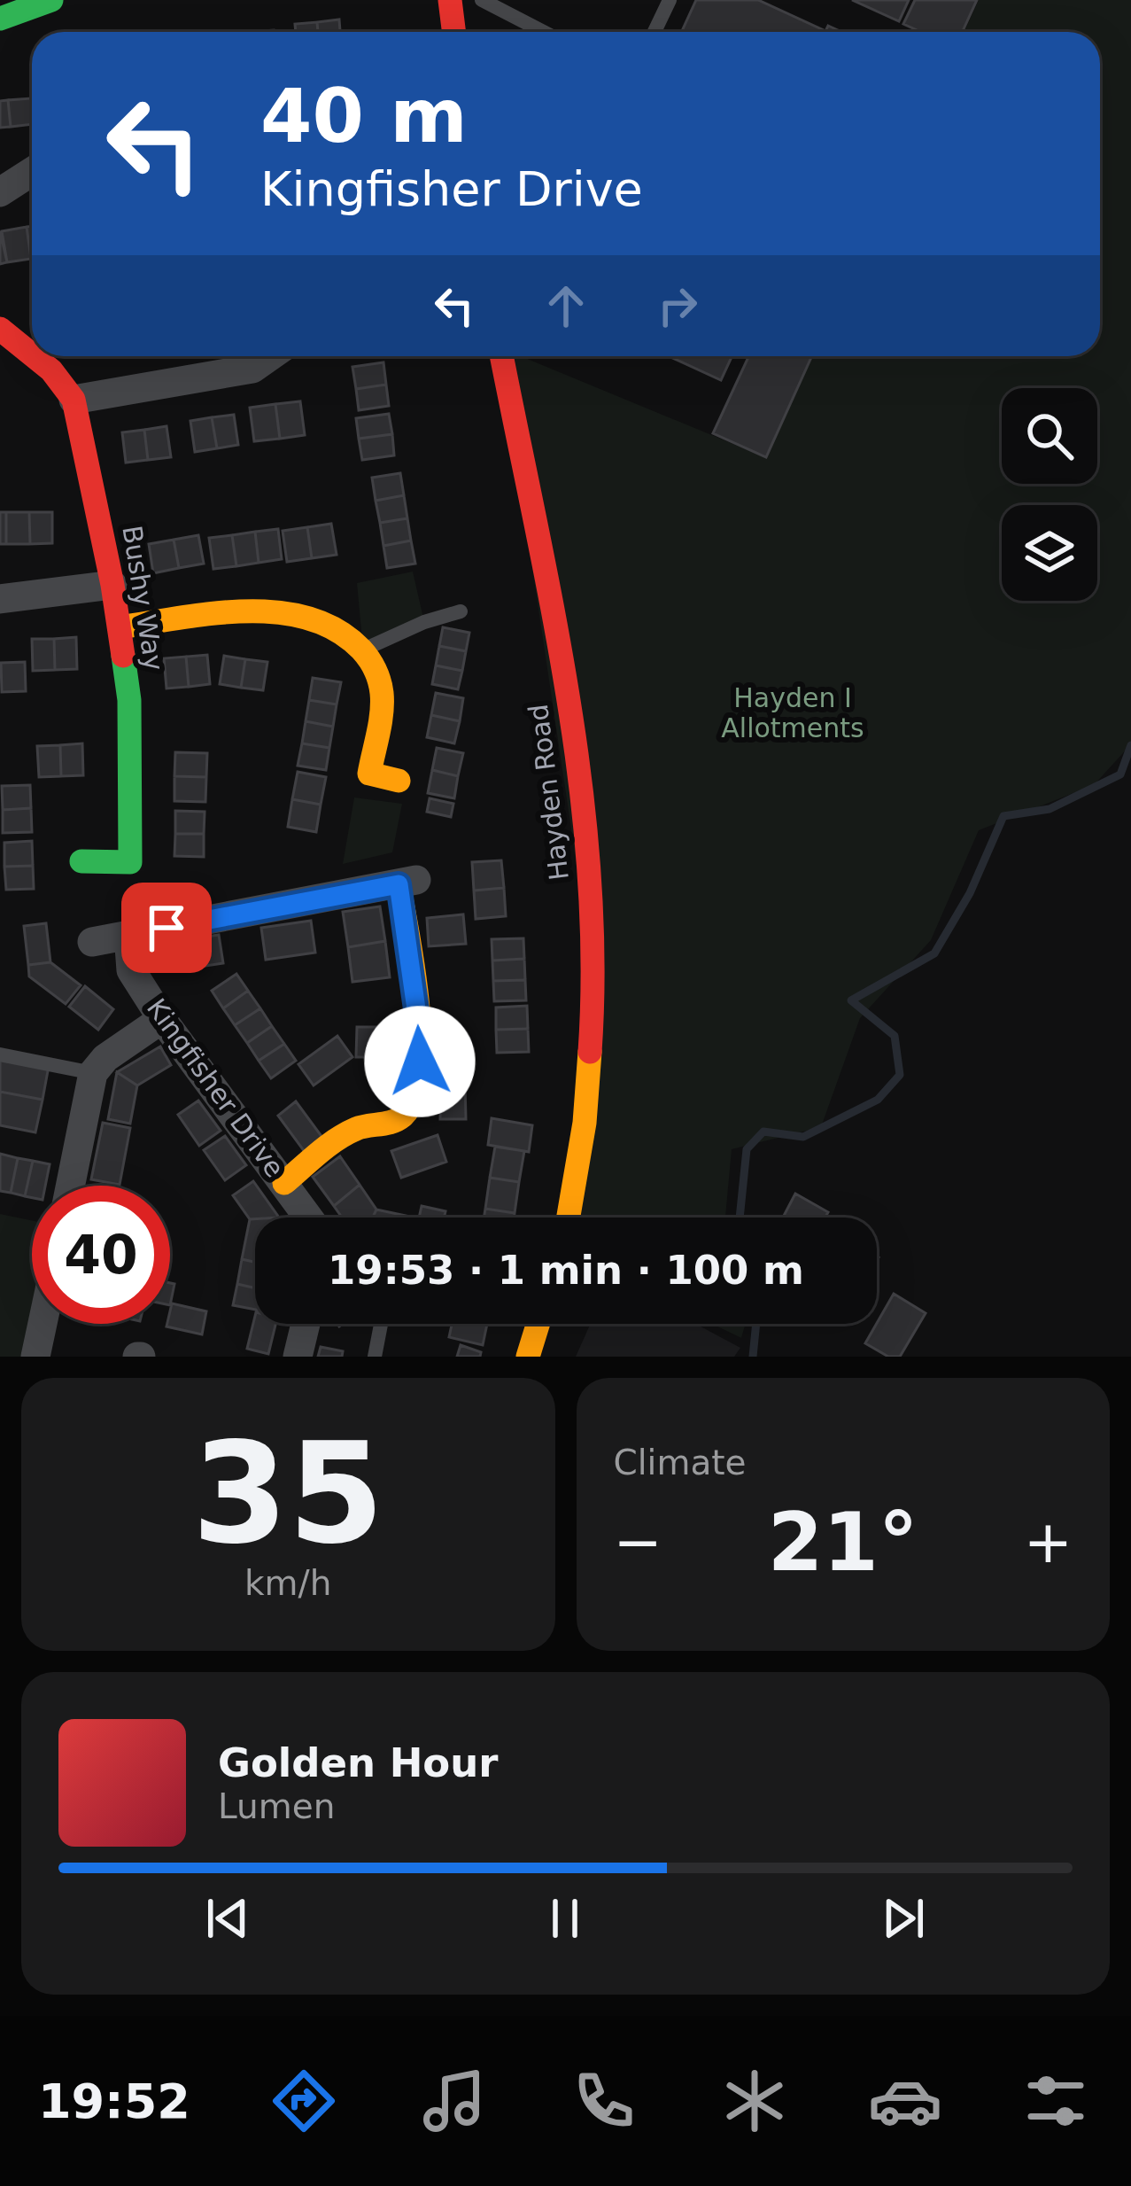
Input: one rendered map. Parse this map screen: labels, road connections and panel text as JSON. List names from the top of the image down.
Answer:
{
  "streets": {
    "street": ["Bushy Way", "Hayden Road", "Kingfisher Drive"]
  },
  "parks": ["Hayden I Allotments"],
  "page": {
    "turn": ["40 m", "Kingfisher Drive"],
    "limit": "40",
    "trip": "19:53 · 1 min · 100 m",
    "tile": [
      ["35", "km/h"],
      "Climate"
    ],
    "heat": ["−", "21°", "+"],
    "song": ["Golden Hour", "Lumen"],
    "tabs": "19:52"
  }
}
